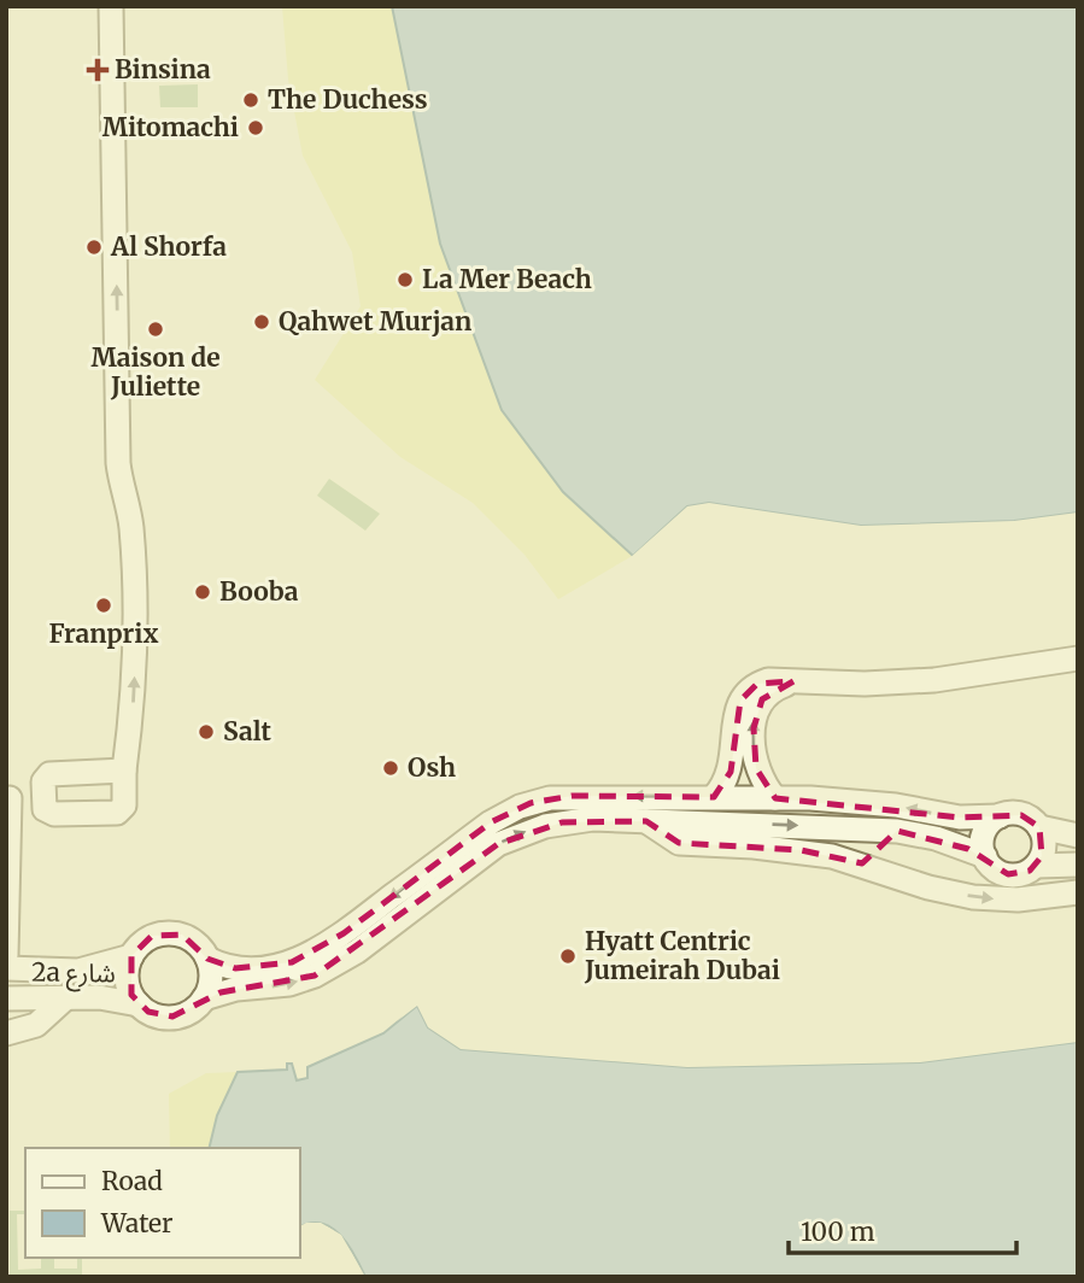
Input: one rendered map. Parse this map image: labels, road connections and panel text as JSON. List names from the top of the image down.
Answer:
{
  "streets": {
    "street": ["2a شارع"]
  },
  "places": {
    "health": ["Binsina"],
    "other": [
      "The Duchess",
      "Mitomachi",
      "Al Shorfa",
      "La Mer Beach",
      "Qahwet Murjan",
      "Maison de Juliette",
      "Booba",
      "Franprix",
      "Salt",
      "Osh",
      "Hyatt Centric Jumeirah Dubai"
    ]
  },
  "legend": ["Road", "Water"],
  "scale_bar": "100 m"
}
